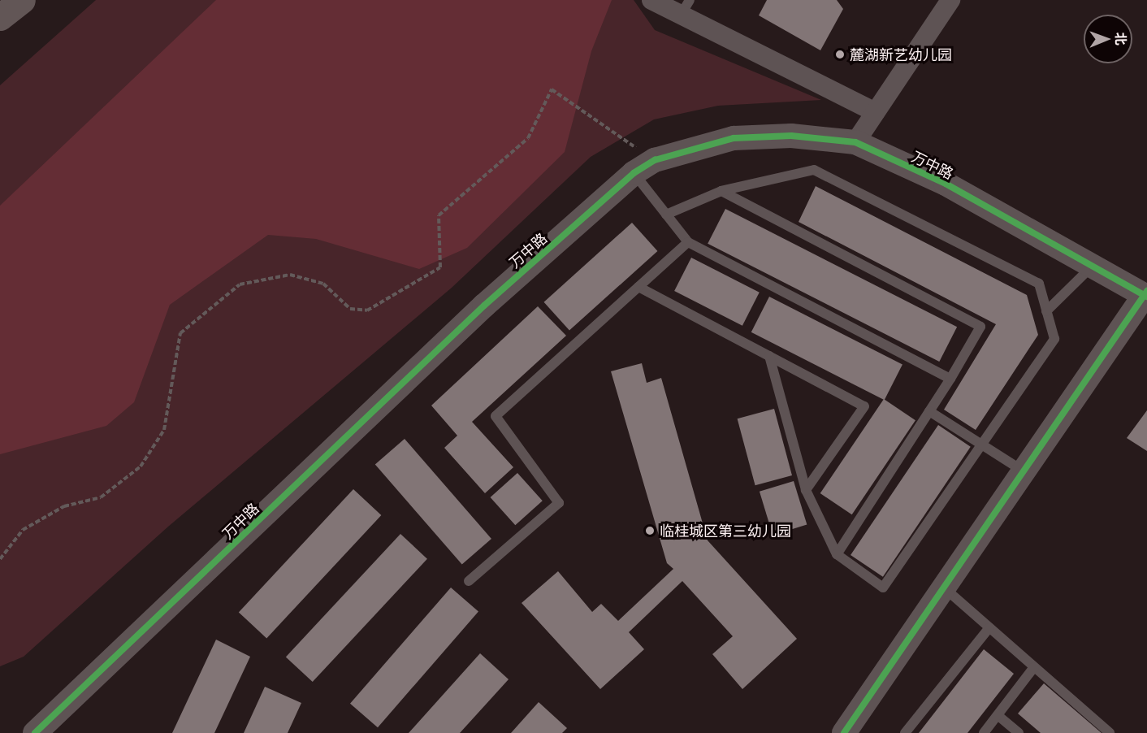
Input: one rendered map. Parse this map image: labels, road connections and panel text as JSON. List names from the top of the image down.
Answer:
{
  "streets": {
    "street": ["万中路"]
  },
  "places": ["麓湖新艺幼儿园", "临桂城区第三幼儿园"],
  "north": "right"
}
